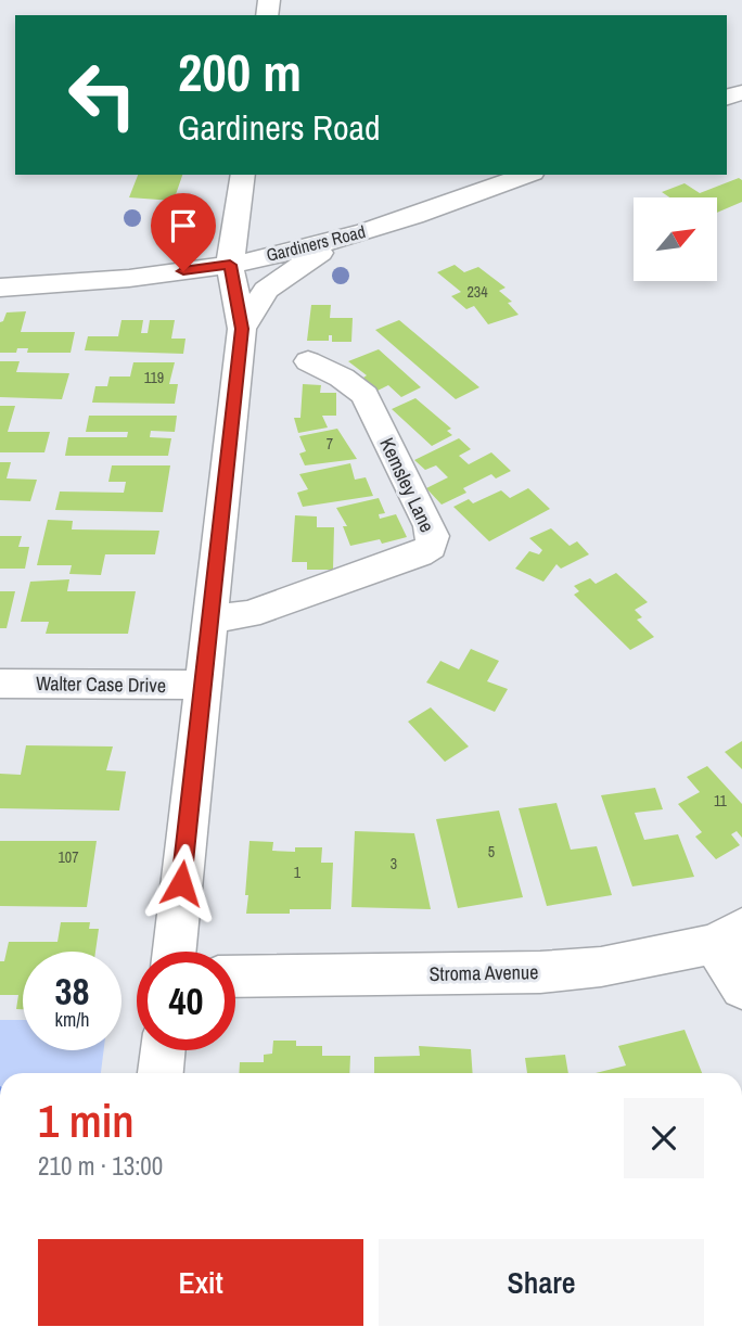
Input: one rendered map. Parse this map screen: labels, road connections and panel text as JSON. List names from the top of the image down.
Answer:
{
  "streets": {
    "street": [
      "Gardiners Road",
      "Kemsley Lane",
      "Walter Case Drive",
      "Stroma Avenue"
    ]
  },
  "house_numbers": [
    "234",
    "119",
    "7",
    "11",
    "5",
    "107",
    "3",
    "1"
  ],
  "north": "top right",
  "page": {
    "turn": ["200 m", "Gardiners Road"],
    "speed": "38 km/h",
    "limit": "40",
    "heading": ["1 min", "210 m · 13:00"],
    "buttons": ["Exit", "Share"]
  }
}
